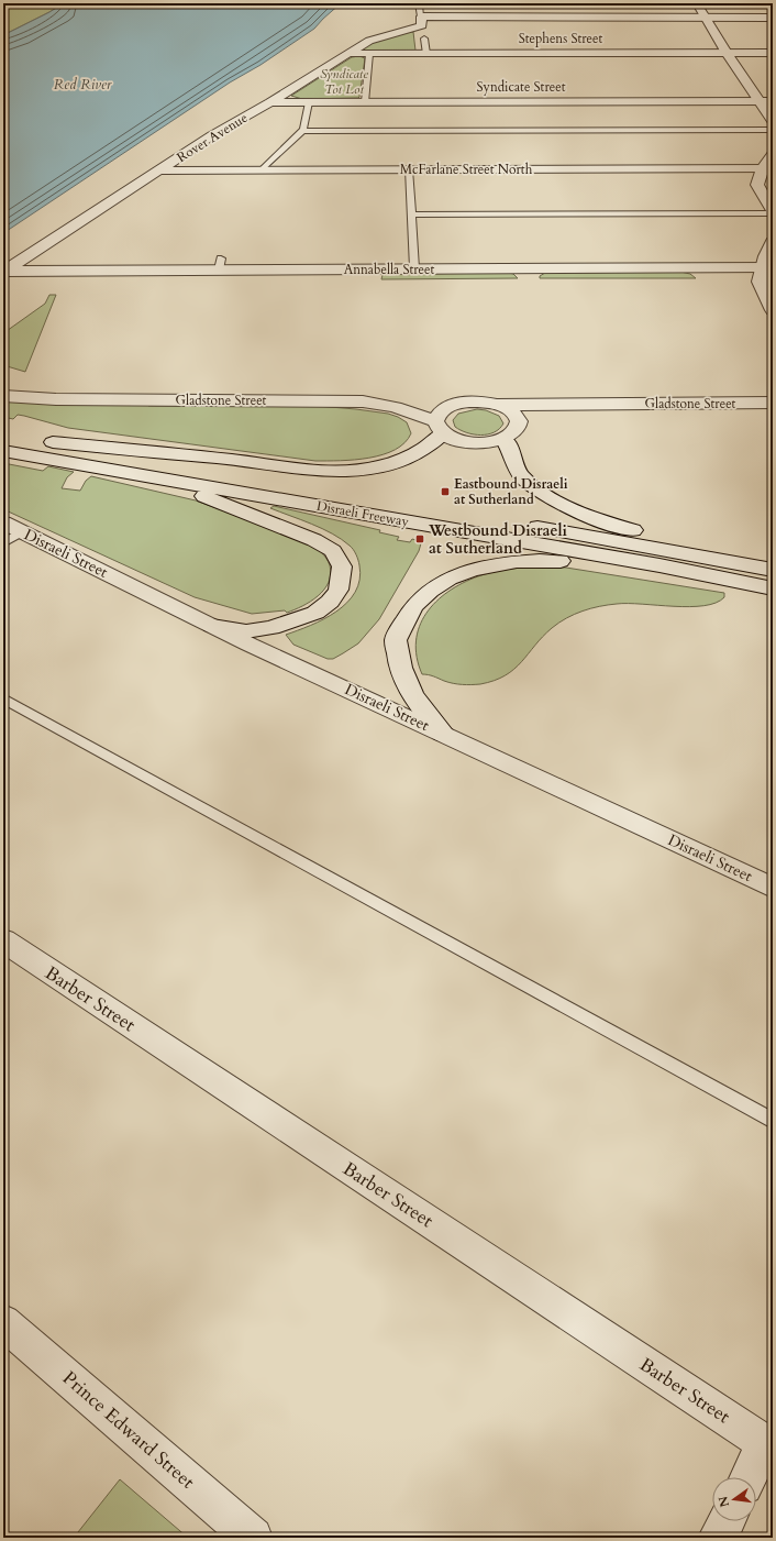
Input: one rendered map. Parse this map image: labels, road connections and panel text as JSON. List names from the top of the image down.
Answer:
{
  "streets": {
    "street": [
      "Stephens Street",
      "Syndicate Street",
      "Rover Avenue",
      "McFarlane Street North",
      "Annabella Street",
      "Gladstone Street",
      "Disraeli Freeway",
      "Disraeli Street",
      "Barber Street",
      "Prince Edward Street"
    ]
  },
  "crossings": [
    ["Stephens Street", "Rover Avenue"],
    ["Syndicate Street", "Rover Avenue"],
    ["Rover Avenue", "McFarlane Street North"],
    ["Rover Avenue", "Annabella Street"]
  ],
  "water": ["Red River"],
  "parks": ["Syndicate Tot Lot"],
  "places": {
    "transit": ["Eastbound Disraeli at Sutherland", "Westbound Disraeli at Sutherland"]
  },
  "north": "left"
}
